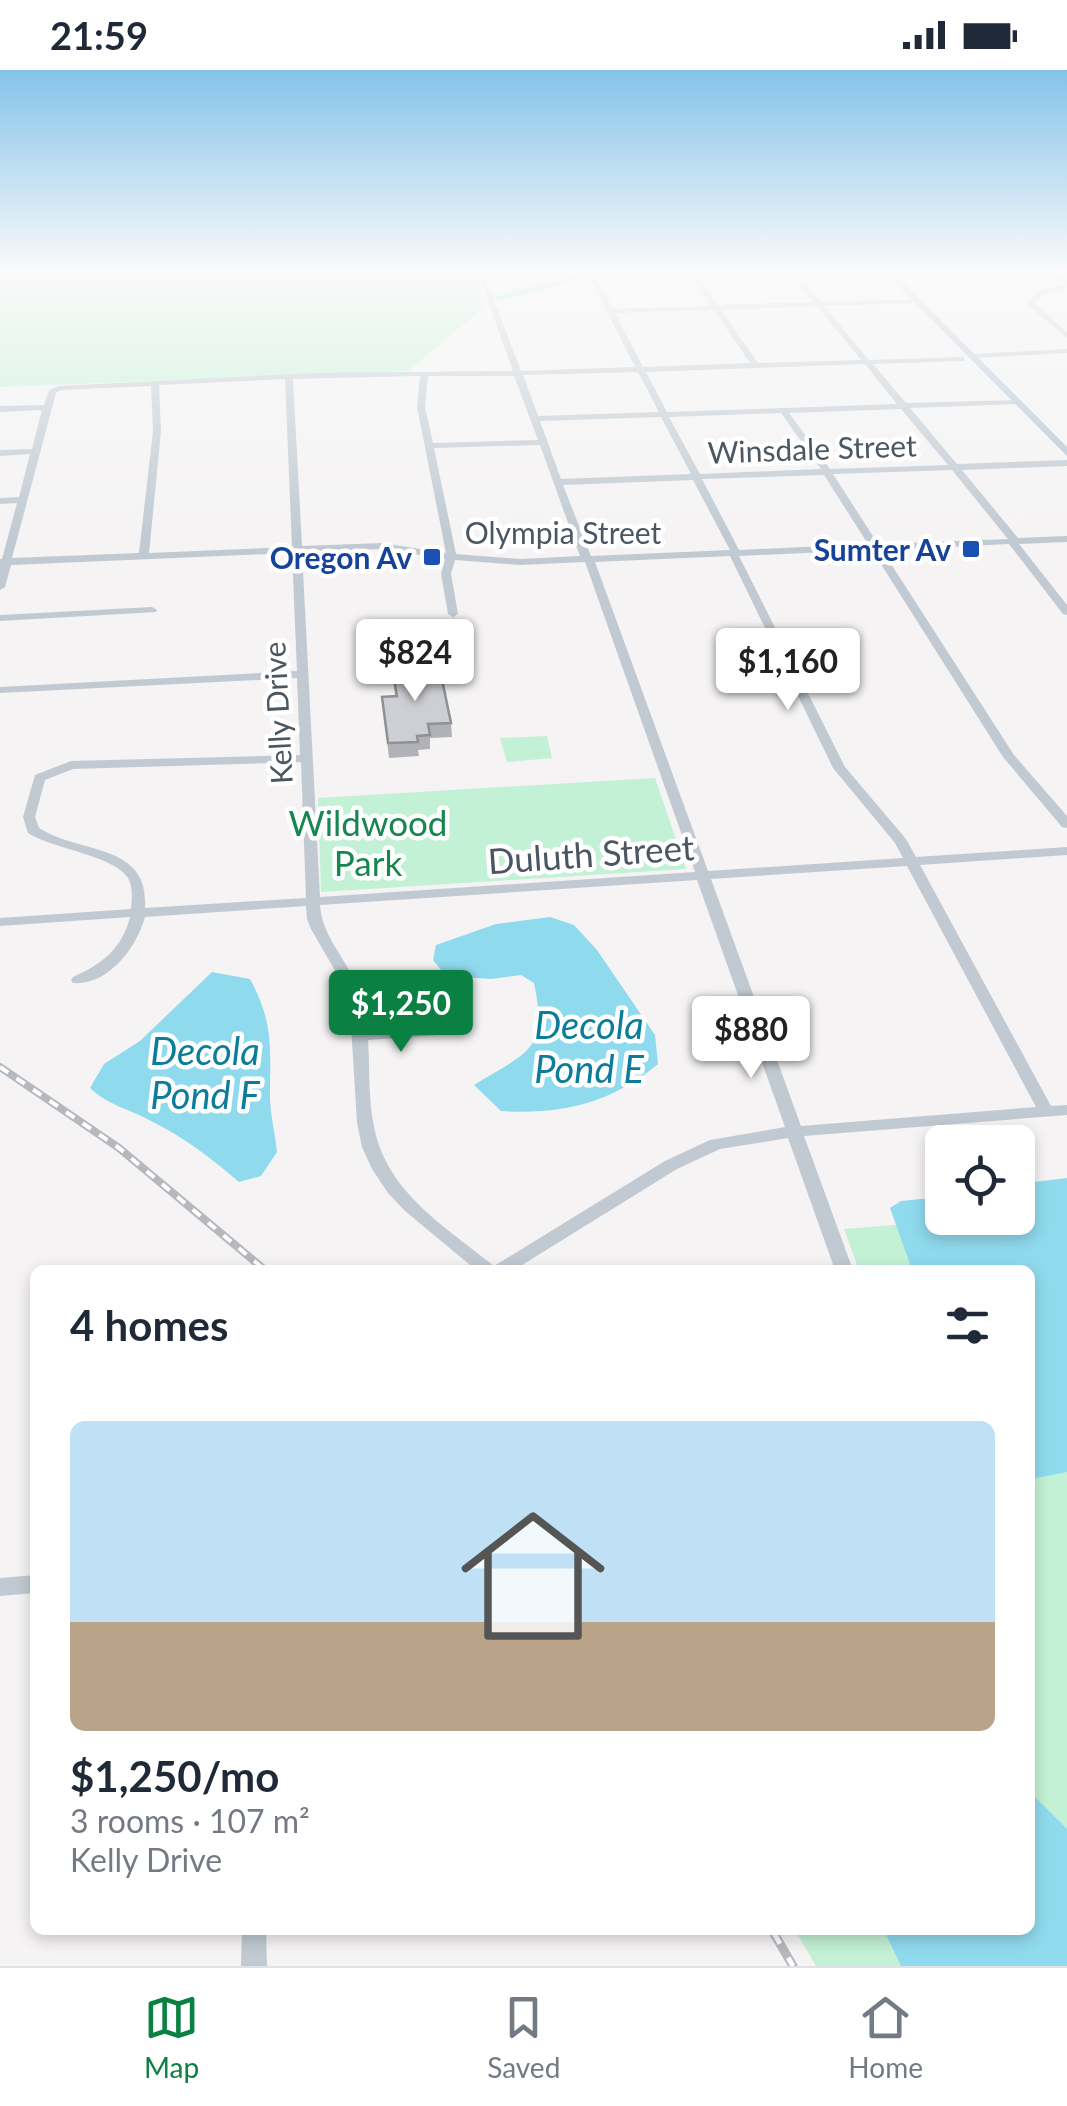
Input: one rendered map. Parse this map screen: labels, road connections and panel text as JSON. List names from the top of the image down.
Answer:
{
  "streets": {
    "street": [
      "Winsdale Street",
      "Olympia Street",
      "Kelly Drive",
      "Duluth Street"
    ]
  },
  "crossings": [
    ["Olympia Street", "Kelly Drive"],
    ["Kelly Drive", "Duluth Street"]
  ],
  "water": ["Decola Pond E", "Decola Pond F"],
  "parks": ["Wildwood Park"],
  "places": {
    "transit": ["Sumter Av", "Oregon Av"]
  },
  "page": {
    "status": "21:59",
    "price": [
      "$824",
      "$1,160",
      "$1,250",
      "$880"
    ],
    "heading": "4 homes",
    "list": [
      {
        "name": "$1,250/mo",
        "note": "3 rooms · 107 m² · Kelly Drive"
      }
    ],
    "tabs": ["Map", "Saved", "Home"]
  }
}
